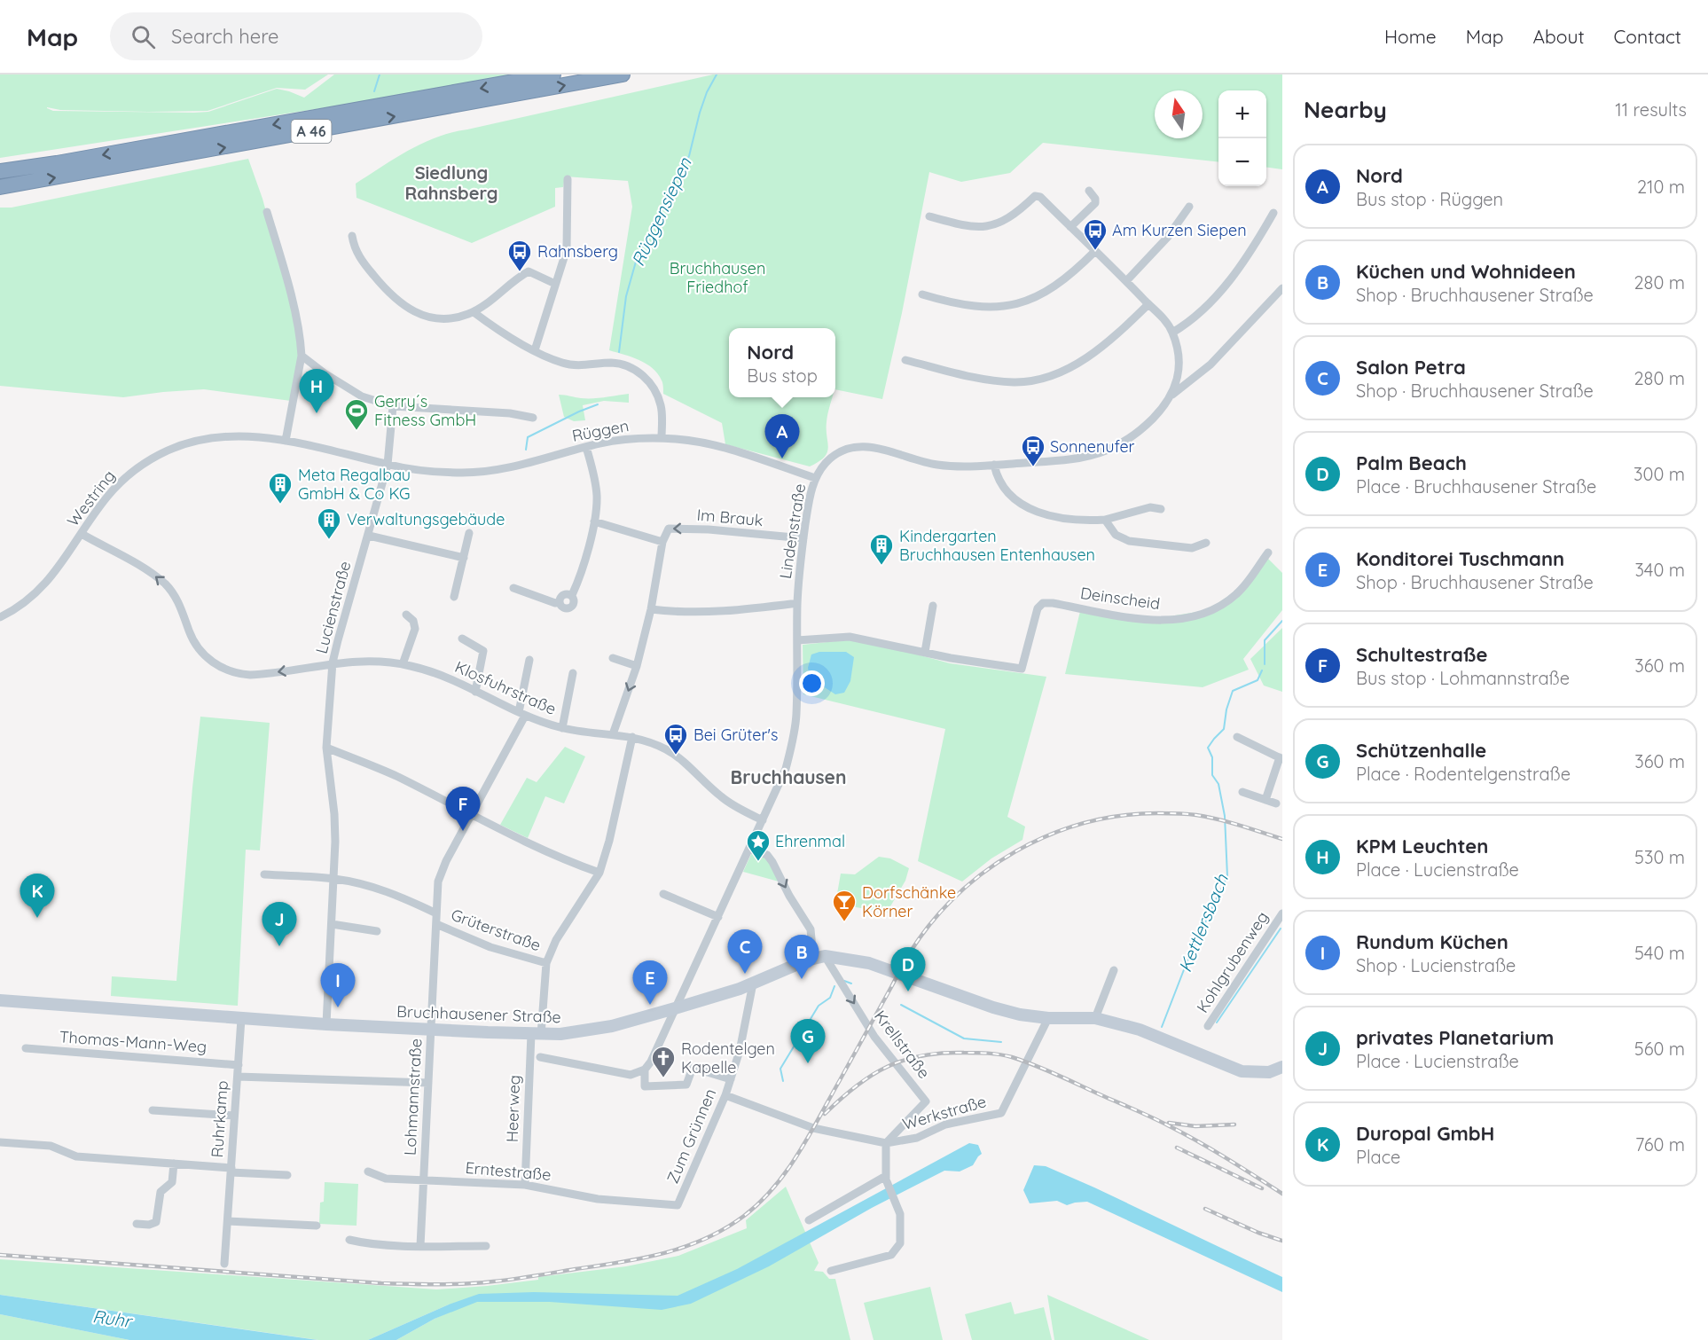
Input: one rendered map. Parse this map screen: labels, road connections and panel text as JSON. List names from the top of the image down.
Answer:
{
  "streets": {
    "highway": ["A 46"],
    "street": [
      "Rüggen",
      "Westring",
      "Im Brauk",
      "Lindenstraße",
      "Deinscheid",
      "Lucienstraße",
      "Klosfuhrstraße",
      "Grüterstraße",
      "Kohlgrubenweg",
      "Bruchhausener Straße",
      "Thomas-Mann-Weg",
      "Krellstraße",
      "Lohmannstraße",
      "Heerweg",
      "Werkstraße",
      "Ruhrkamp",
      "Zum Grünnen",
      "Erntestraße"
    ]
  },
  "crossings": [
    ["Rüggen", "Westring"],
    ["Rüggen", "Lindenstraße"],
    ["Rüggen", "Lucienstraße"],
    ["Westring", "Lucienstraße"],
    ["Westring", "Klosfuhrstraße"],
    ["Im Brauk", "Lindenstraße"],
    ["Lindenstraße", "Klosfuhrstraße"],
    ["Lindenstraße", "Bruchhausener Straße"],
    ["Lucienstraße", "Klosfuhrstraße"],
    ["Lucienstraße", "Grüterstraße"],
    ["Lucienstraße", "Bruchhausener Straße"],
    ["Klosfuhrstraße", "Lohmannstraße"],
    ["Klosfuhrstraße", "Heerweg"],
    ["Grüterstraße", "Lohmannstraße"],
    ["Grüterstraße", "Heerweg"],
    ["Bruchhausener Straße", "Krellstraße"],
    ["Bruchhausener Straße", "Lohmannstraße"],
    ["Bruchhausener Straße", "Heerweg"],
    ["Bruchhausener Straße", "Ruhrkamp"],
    ["Bruchhausener Straße", "Zum Grünnen"],
    ["Thomas-Mann-Weg", "Ruhrkamp"],
    ["Krellstraße", "Werkstraße"],
    ["Lohmannstraße", "Erntestraße"],
    ["Heerweg", "Erntestraße"],
    ["Zum Grünnen", "Erntestraße"]
  ],
  "one_way": ["Im Brauk", "Klosfuhrstraße", "Krellstraße"],
  "districts": ["Siedlung Rahnsberg", "Bruchhausen"],
  "water": ["Rüggensiepen", "Kettlersbach", "Ruhr"],
  "parks": ["Bruchhausen Friedhof"],
  "places": {
    "bus stop": [
      "Am Kurzen Siepen",
      "Rahnsberg",
      "Sonnenufer",
      "Bei Grüter's"
    ],
    "sports": ["Gerry´s Fitness GmbH"],
    "building": ["Meta Regalbau GmbH & Co KG", "Verwaltungsgebäude", "Kindergarten Bruchhausen Entenhausen"],
    "place": ["Ehrenmal"],
    "bar": ["Dorfschänke Körner"],
    "church": ["Rodentelgen Kapelle"]
  },
  "north": "top",
  "page": {
    "header": "Map",
    "search": "Search here",
    "nav": [
      "Home",
      "Map",
      "About",
      "Contact"
    ],
    "heading": ["Nearby", "11 results"],
    "map_buttons": ["+", "−"],
    "list": [
      {
        "mark": "A",
        "name": "Nord",
        "note": "Bus stop · Rüggen",
        "value": "210 m"
      },
      {
        "mark": "B",
        "name": "Küchen und Wohnideen",
        "note": "Shop · Bruchhausener Straße",
        "value": "280 m"
      },
      {
        "mark": "C",
        "name": "Salon Petra",
        "note": "Shop · Bruchhausener Straße",
        "value": "280 m"
      },
      {
        "mark": "D",
        "name": "Palm Beach",
        "note": "Place · Bruchhausener Straße",
        "value": "300 m"
      },
      {
        "mark": "E",
        "name": "Konditorei Tuschmann",
        "note": "Shop · Bruchhausener Straße",
        "value": "340 m"
      },
      {
        "mark": "F",
        "name": "Schultestraße",
        "note": "Bus stop · Lohmannstraße",
        "value": "360 m"
      },
      {
        "mark": "G",
        "name": "Schützenhalle",
        "note": "Place · Rodentelgenstraße",
        "value": "360 m"
      },
      {
        "mark": "H",
        "name": "KPM Leuchten",
        "note": "Place · Lucienstraße",
        "value": "530 m"
      },
      {
        "mark": "I",
        "name": "Rundum Küchen",
        "note": "Shop · Lucienstraße",
        "value": "540 m"
      },
      {
        "mark": "J",
        "name": "privates Planetarium",
        "note": "Place · Lucienstraße",
        "value": "560 m"
      },
      {
        "mark": "K",
        "name": "Duropal GmbH",
        "note": "Place",
        "value": "760 m"
      }
    ],
    "popup": ["Nord", "Bus stop"],
    "pins": [
      "H",
      "A",
      "F",
      "K",
      "J",
      "C",
      "B",
      "D",
      "E",
      "I",
      "G"
    ]
  }
}
